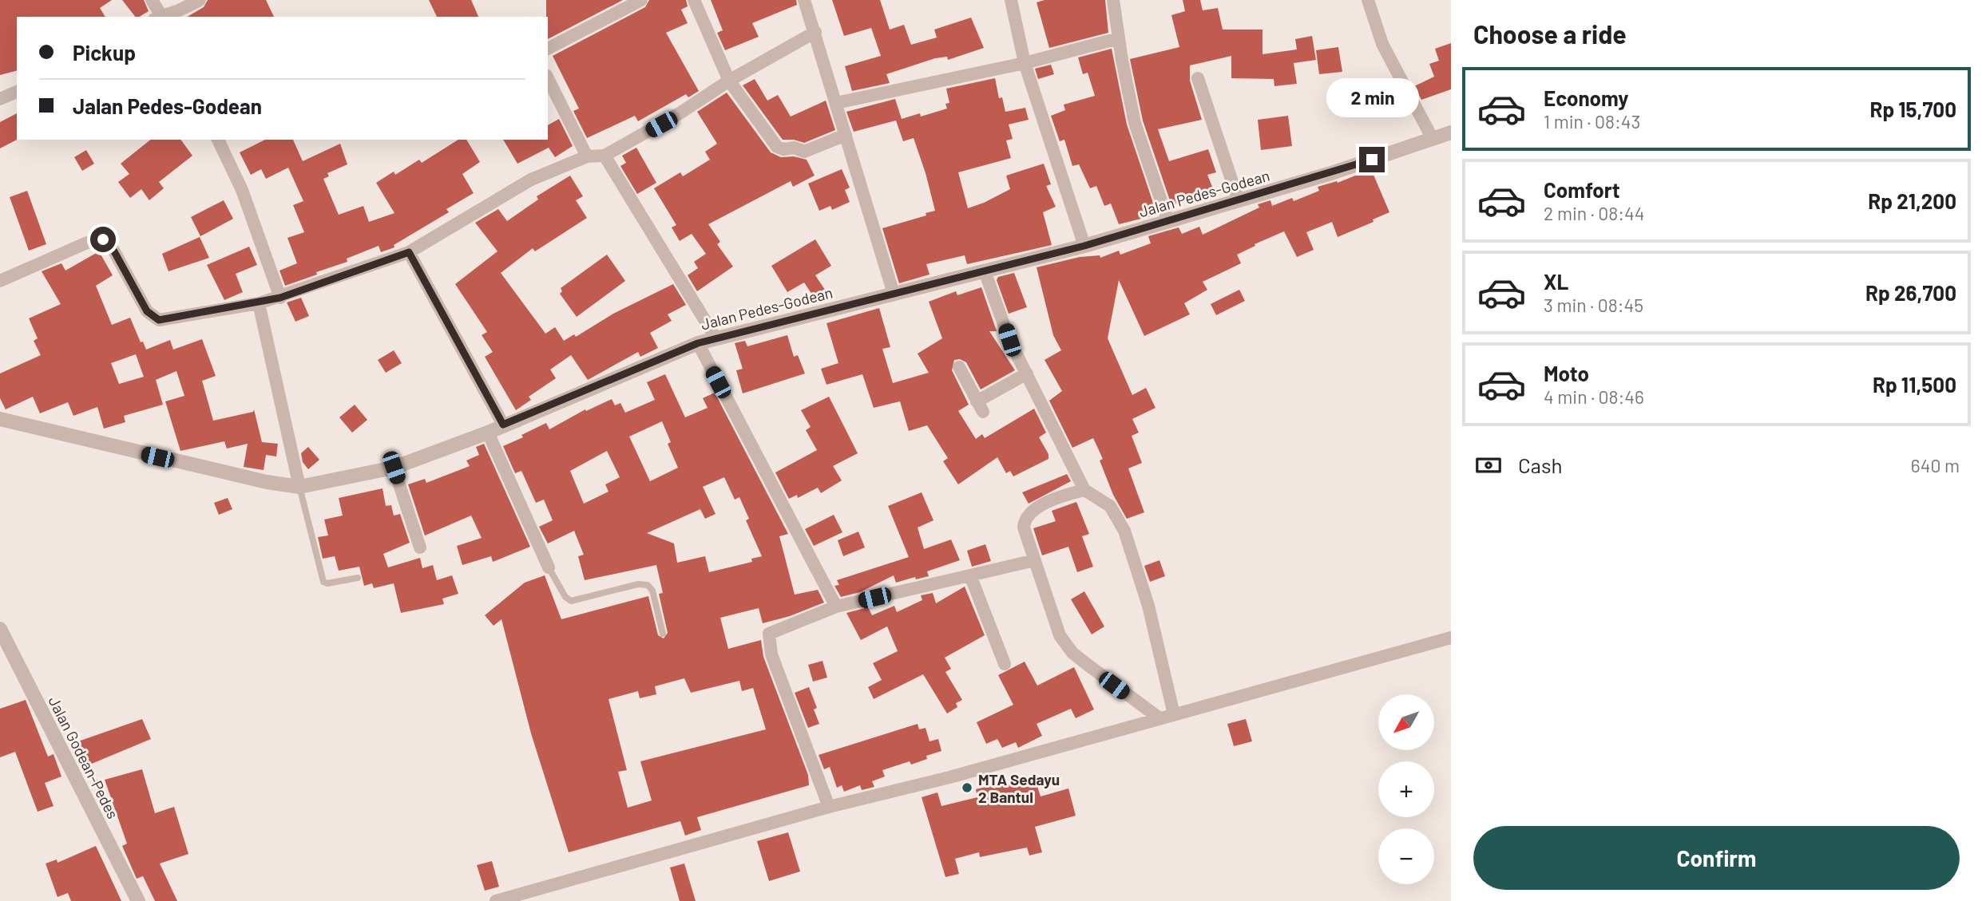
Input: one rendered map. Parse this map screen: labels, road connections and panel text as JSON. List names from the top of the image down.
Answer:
{
  "streets": {
    "street": ["Jalan Pedes-Godean", "Jalan Godean-Pedes"]
  },
  "places": ["MTA Sedayu 2 Bantul"],
  "north": "bottom left",
  "page": {
    "heading": "Choose a ride",
    "banner": ["Pickup", "Jalan Pedes-Godean"],
    "list": [
      {
        "name": "Economy",
        "note": "1 min · 08:43",
        "value": "Rp 15,700"
      },
      {
        "name": "Comfort",
        "note": "2 min · 08:44",
        "value": "Rp 21,200"
      },
      {
        "name": "XL",
        "note": "3 min · 08:45",
        "value": "Rp 26,700"
      },
      {
        "name": "Moto",
        "note": "4 min · 08:46",
        "value": "Rp 11,500"
      }
    ],
    "bubble": "2 min",
    "pay": ["Cash", "640 m"],
    "map_buttons": ["+", "−"],
    "buttons": "Confirm"
  }
}
